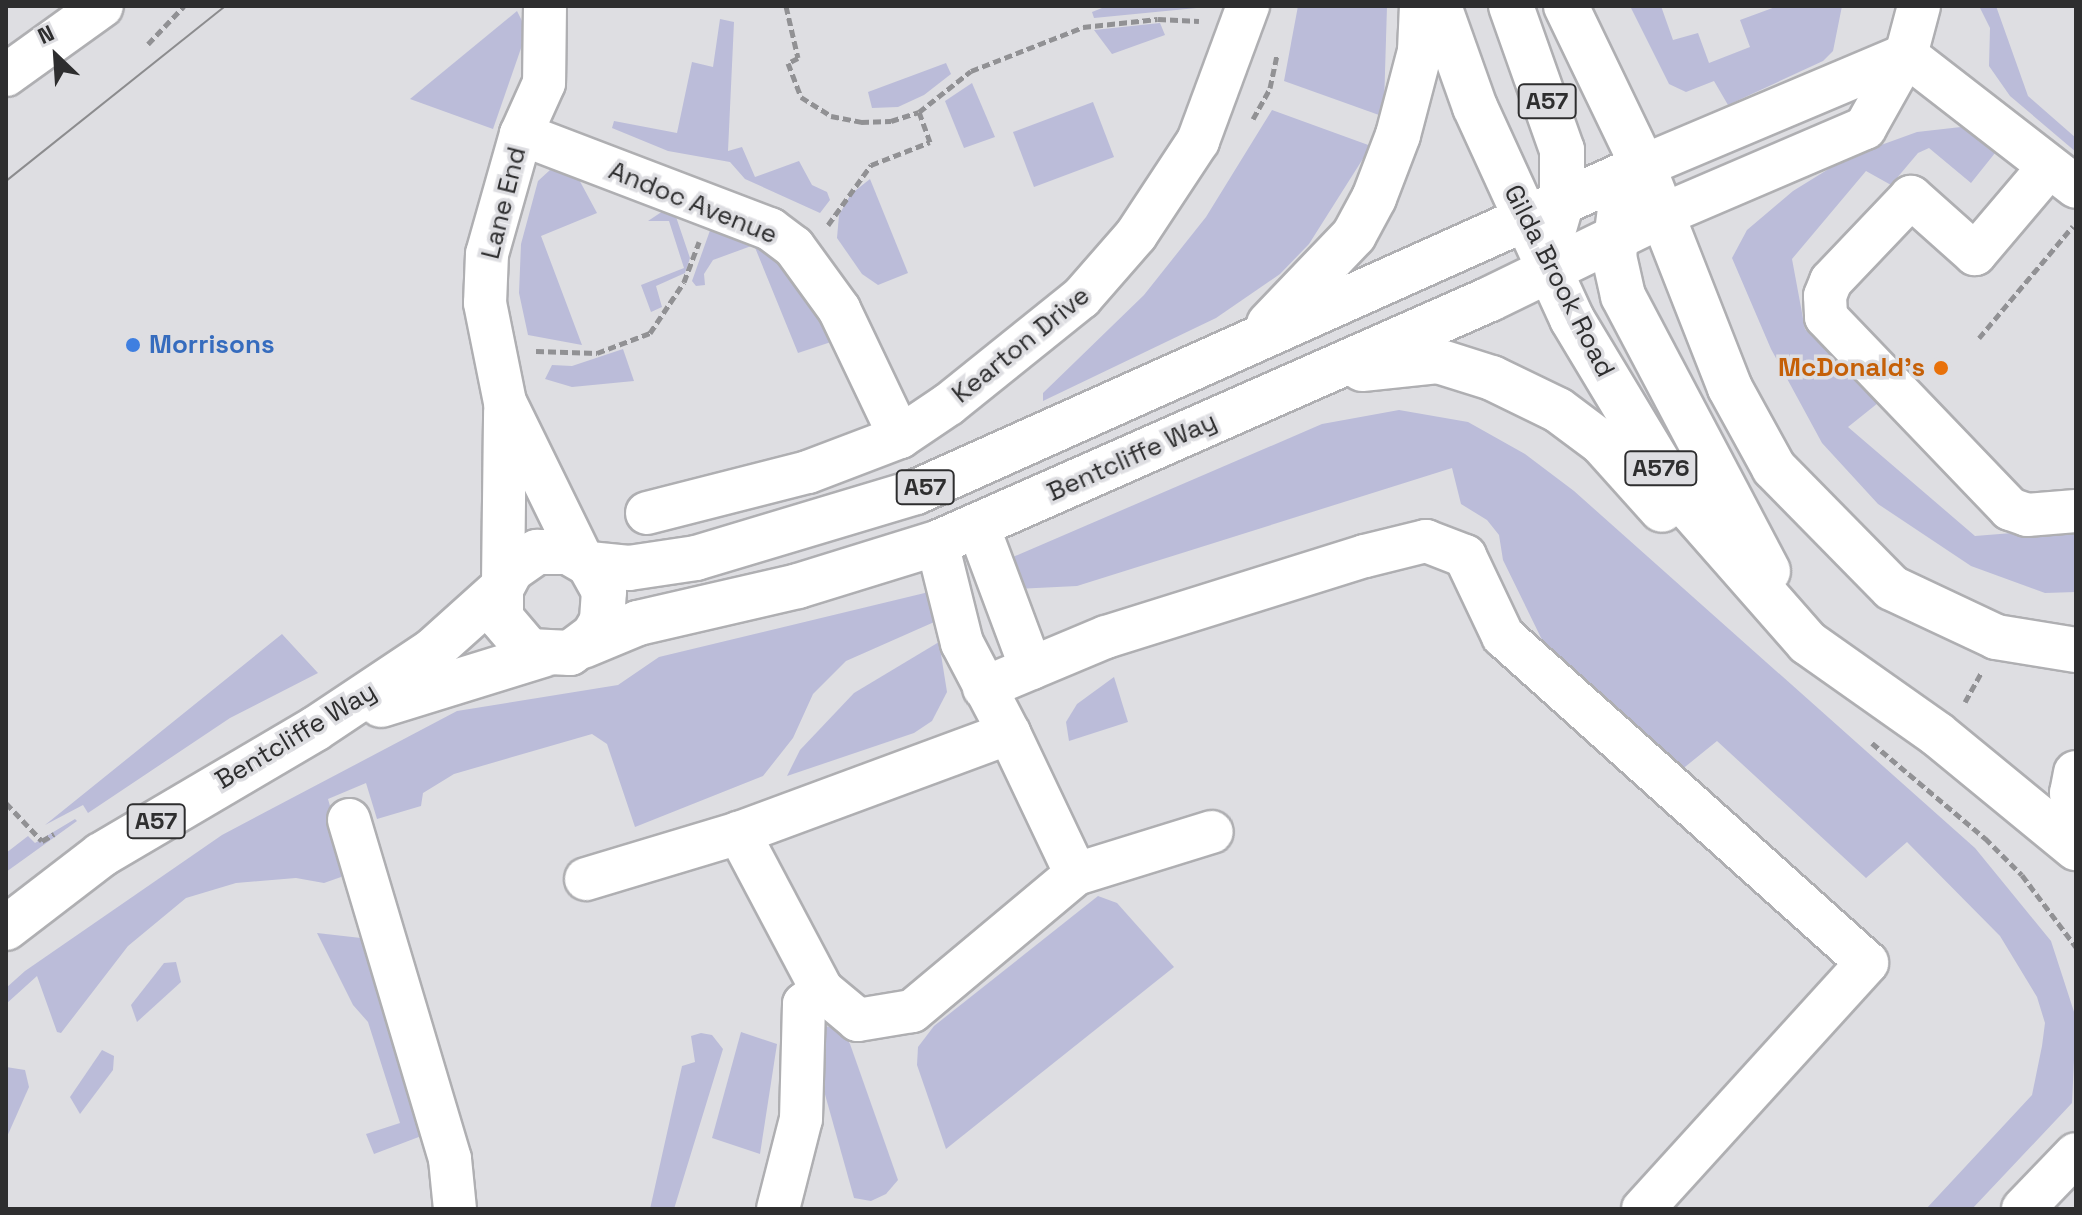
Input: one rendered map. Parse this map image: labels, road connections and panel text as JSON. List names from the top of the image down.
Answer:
{
  "streets": {
    "main road": [
      "A57",
      "Gilda Brook Road",
      "Bentcliffe Way",
      "A576"
    ],
    "street": ["Lane End", "Andoc Avenue", "Kearton Drive"]
  },
  "crossings": [
    ["A57", "Lane End"],
    ["A57", "Gilda Brook Road"],
    ["A57", "Bentcliffe Way"],
    ["Lane End", "Andoc Avenue"],
    ["Lane End", "Bentcliffe Way"],
    ["Andoc Avenue", "Kearton Drive"],
    ["Gilda Brook Road", "Bentcliffe Way"]
  ],
  "places": ["Morrisons", "McDonald's"],
  "north": "top left"
}
